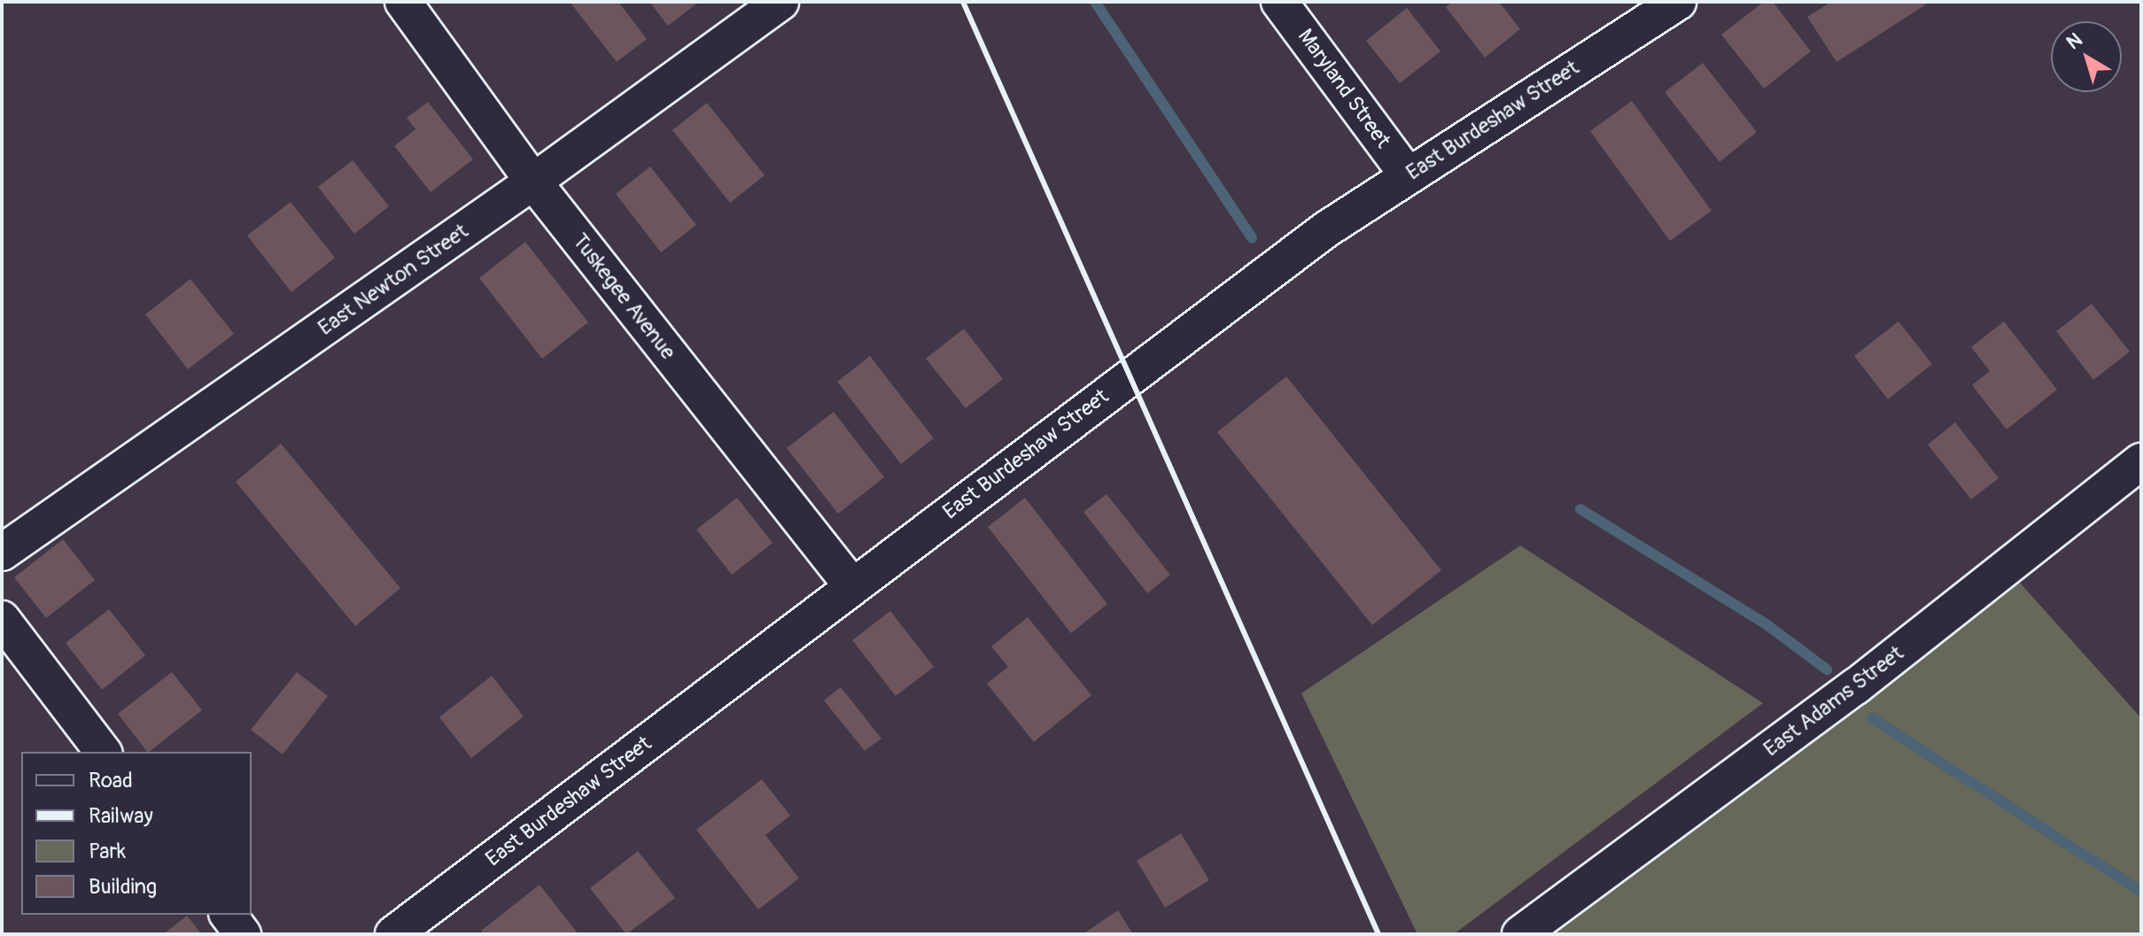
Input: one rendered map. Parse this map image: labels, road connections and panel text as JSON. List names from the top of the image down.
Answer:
{
  "streets": {
    "street": [
      "Maryland Street",
      "East Burdeshaw Street",
      "East Newton Street",
      "Tuskegee Avenue",
      "East Adams Street"
    ]
  },
  "crossings": [
    ["Maryland Street", "East Burdeshaw Street"],
    ["East Burdeshaw Street", "Tuskegee Avenue"],
    ["East Newton Street", "Tuskegee Avenue"]
  ],
  "legend": [
    "Road",
    "Railway",
    "Park",
    "Building"
  ],
  "north": "top left"
}
